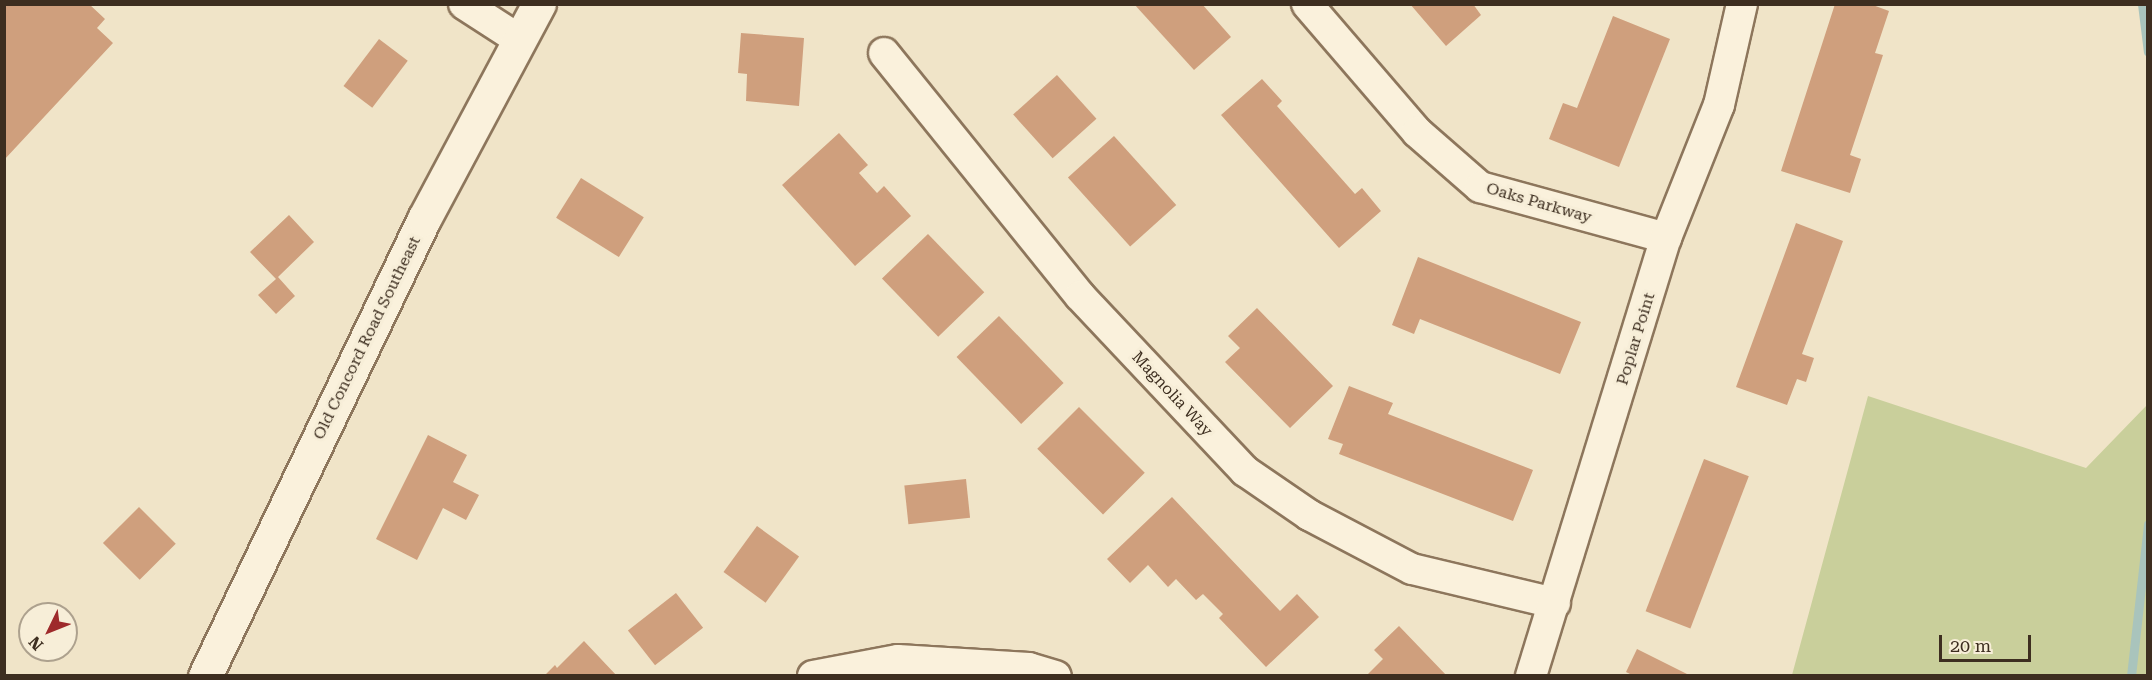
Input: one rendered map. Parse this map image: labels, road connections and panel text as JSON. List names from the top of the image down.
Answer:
{
  "streets": {
    "street": [
      "Oaks Parkway",
      "Old Concord Road Southeast",
      "Poplar Point",
      "Magnolia Way"
    ]
  },
  "crossings": [
    ["Oaks Parkway", "Poplar Point"],
    ["Poplar Point", "Magnolia Way"]
  ],
  "scale_bar": "20 m",
  "north": "bottom left"
}
